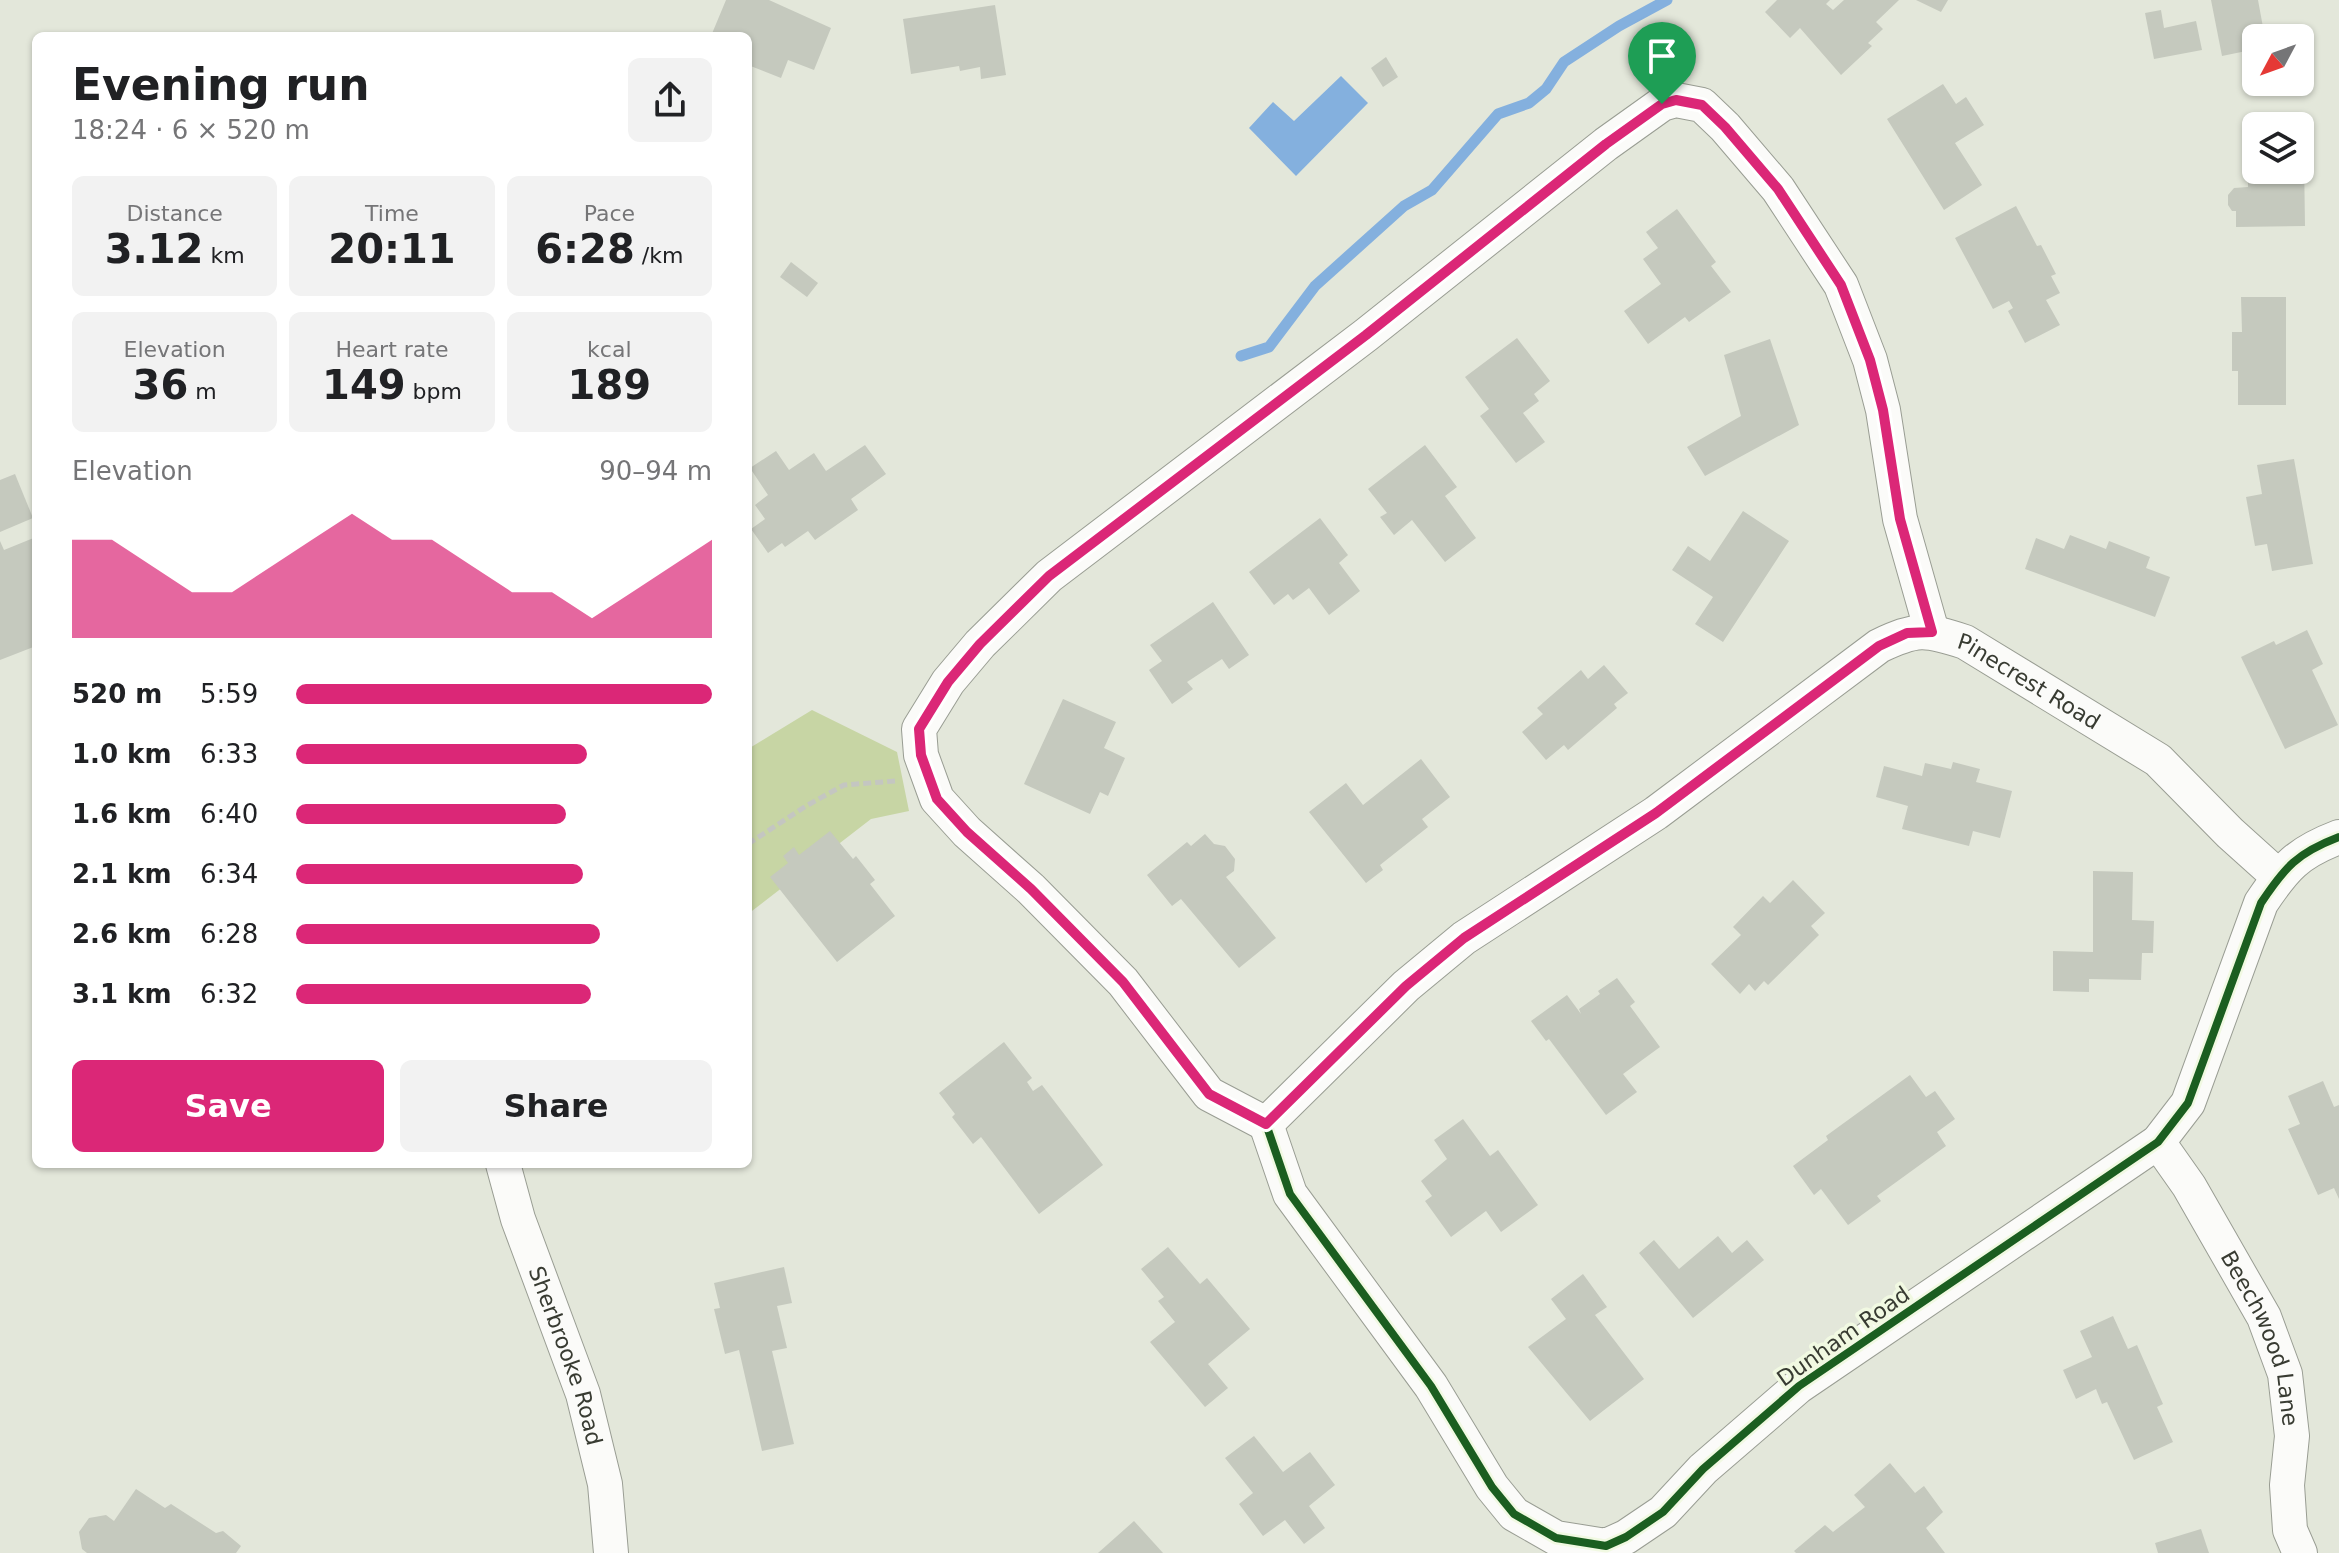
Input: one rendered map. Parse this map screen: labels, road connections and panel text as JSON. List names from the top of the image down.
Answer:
{
  "streets": {
    "street": [
      "Pinecrest Road",
      "Dunham Road",
      "Beechwood Lane",
      "Sherbrooke Road"
    ]
  },
  "crossings": [
    ["Pinecrest Road", "Dunham Road"],
    ["Dunham Road", "Beechwood Lane"]
  ],
  "north": "bottom left",
  "page": {
    "heading": ["Evening run", "18:24 · 6 × 520 m"],
    "stats": [
      ["Distance", "3.12 km"],
      ["Time", "20:11"],
      ["Pace", "6:28 /km"],
      ["Elevation", "36 m"],
      ["Heart rate", "149 bpm"],
      ["kcal", "189"]
    ],
    "chart": ["Elevation", "90–94 m"],
    "list": [
      {
        "name": "520 m",
        "note": "5:59"
      },
      {
        "name": "1.0 km",
        "note": "6:33"
      },
      {
        "name": "1.6 km",
        "note": "6:40"
      },
      {
        "name": "2.1 km",
        "note": "6:34"
      },
      {
        "name": "2.6 km",
        "note": "6:28"
      },
      {
        "name": "3.1 km",
        "note": "6:32"
      }
    ],
    "buttons": ["Save", "Share"]
  }
}
